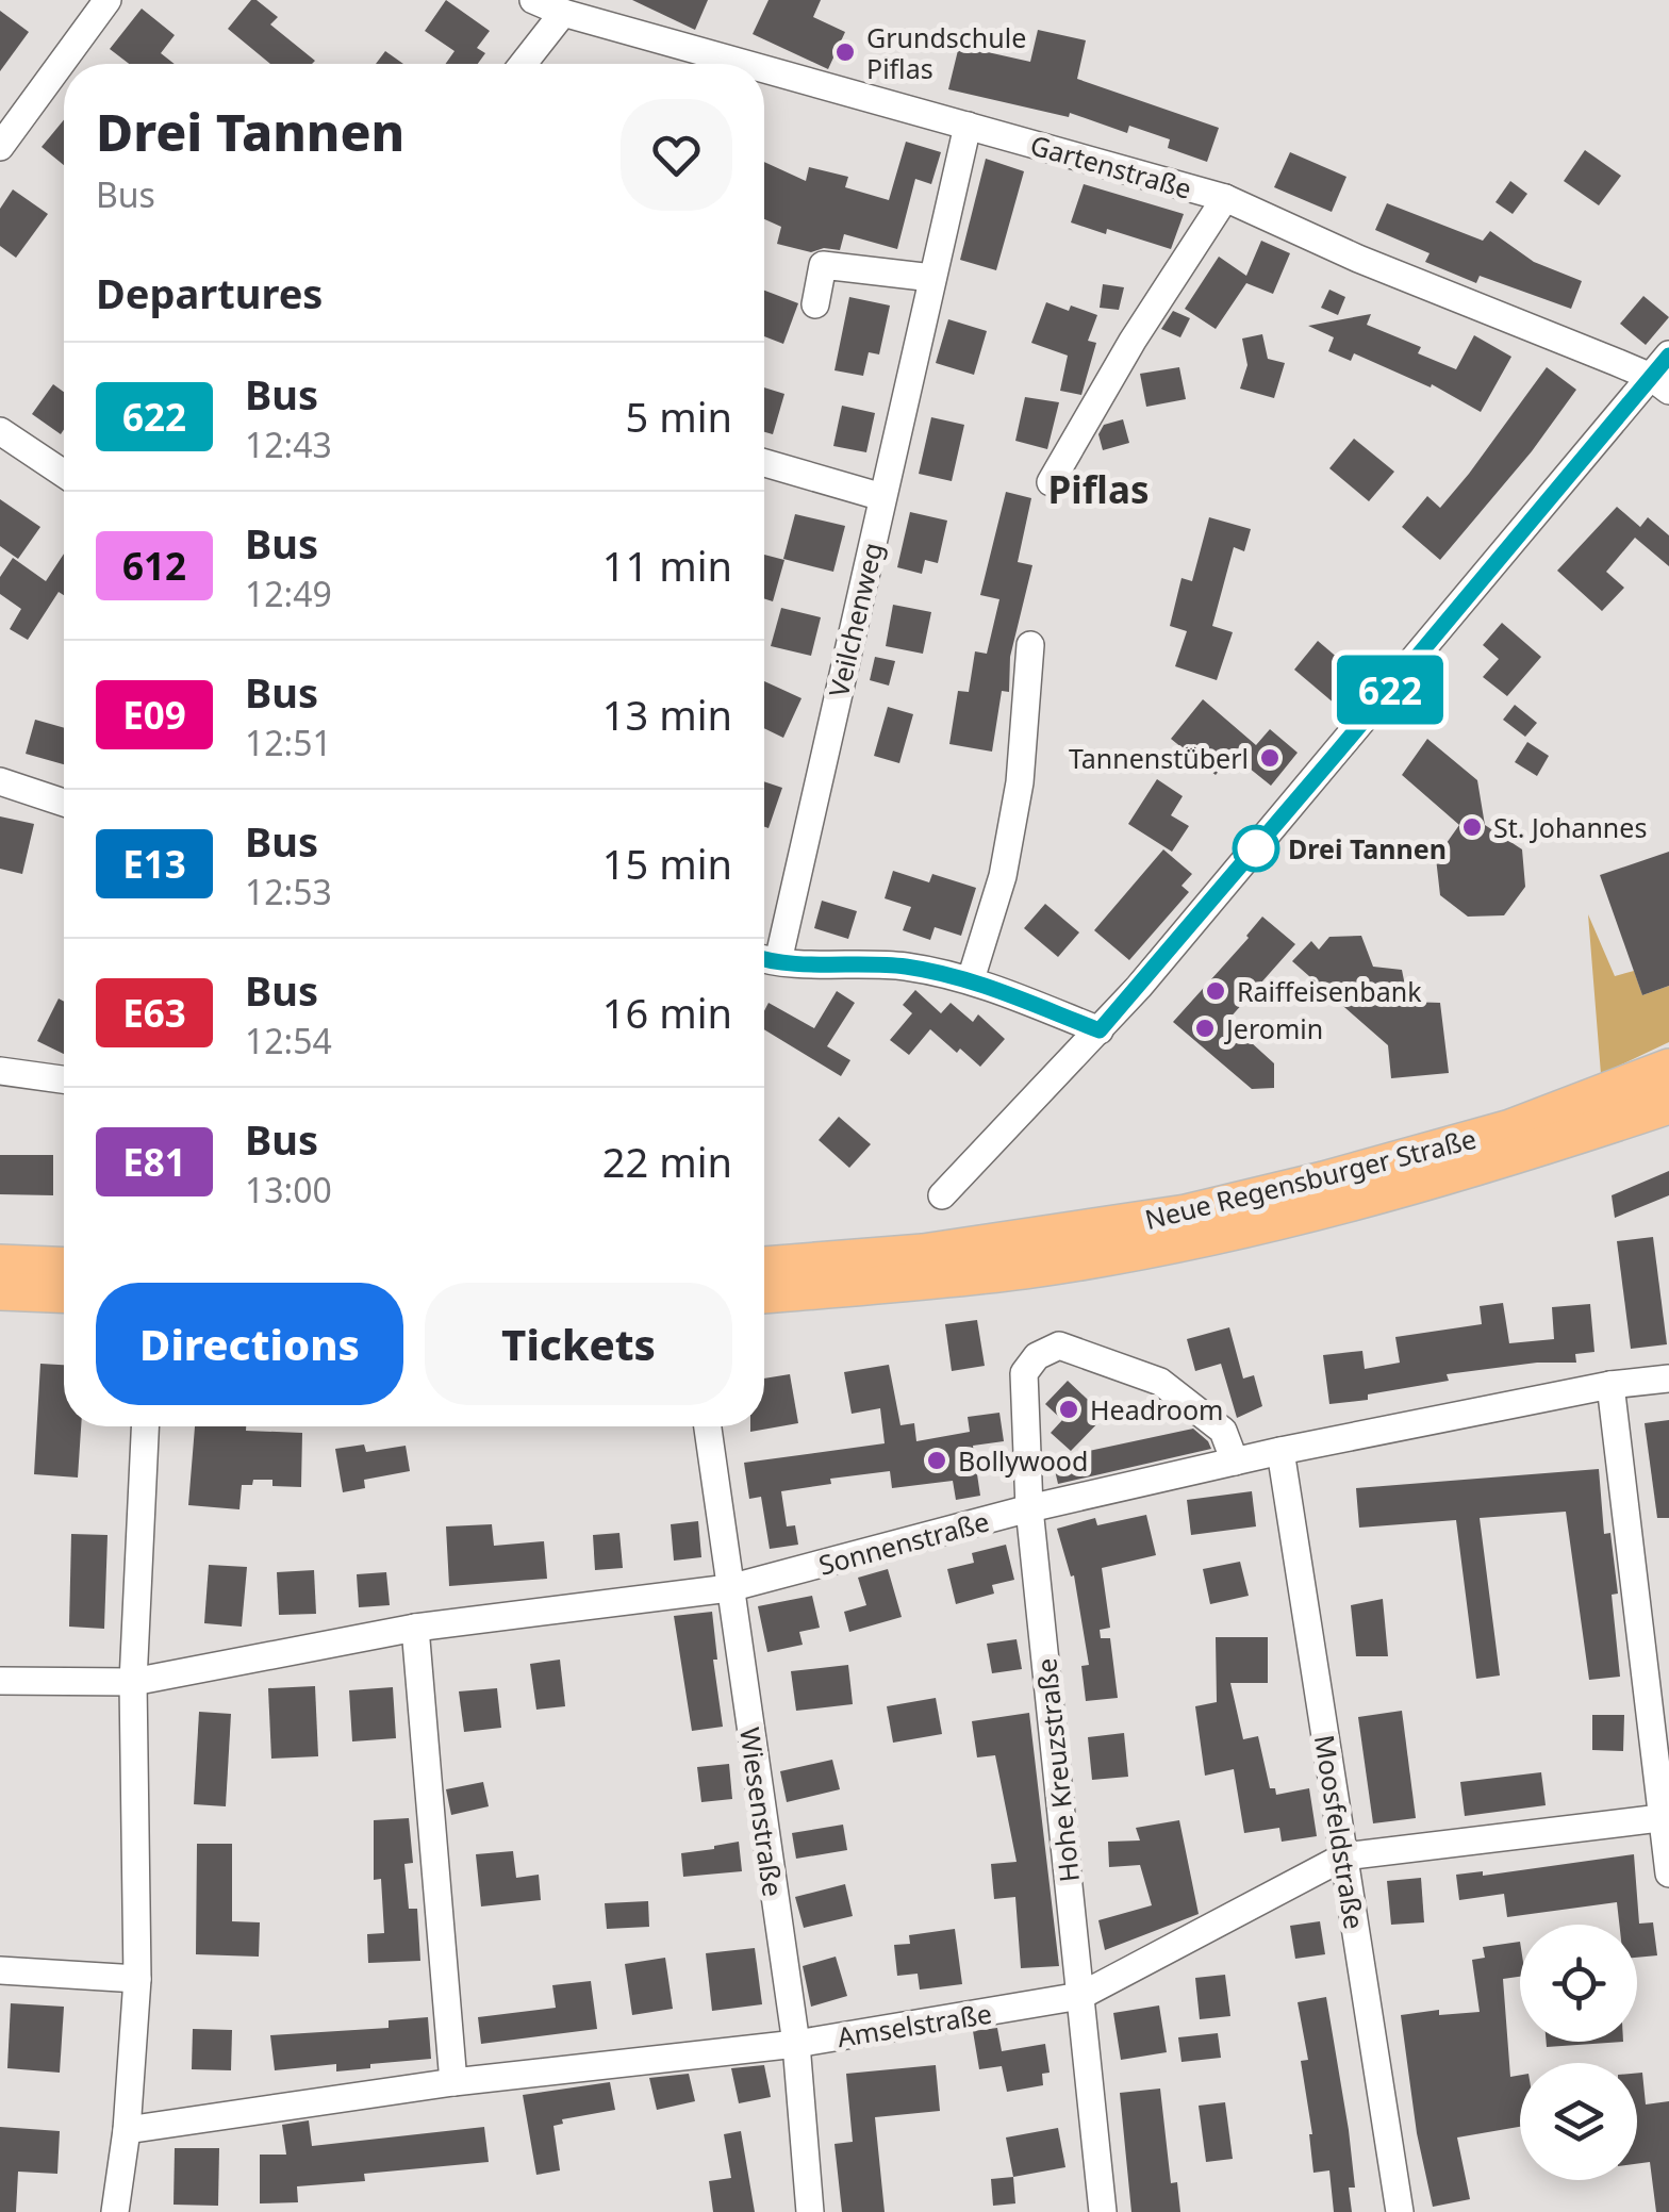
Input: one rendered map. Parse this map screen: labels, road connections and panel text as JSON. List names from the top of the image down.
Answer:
{
  "streets": {
    "highway": ["Neue Regensburger Straße"],
    "street": [
      "Gartenstraße",
      "Veilchenweg",
      "Sonnenstraße",
      "Hohe Kreuzstraße",
      "Wiesenstraße",
      "Moosfeldstraße",
      "Amselstraße"
    ]
  },
  "crossings": [
    ["Gartenstraße", "Veilchenweg"],
    ["Sonnenstraße", "Hohe Kreuzstraße"],
    ["Sonnenstraße", "Wiesenstraße"],
    ["Sonnenstraße", "Moosfeldstraße"],
    ["Hohe Kreuzstraße", "Amselstraße"],
    ["Wiesenstraße", "Amselstraße"],
    ["Moosfeldstraße", "Amselstraße"]
  ],
  "districts": ["Piflas"],
  "places": [
    "Grundschule Piflas",
    "Tannenstüberl",
    "St. Johannes",
    "Drei Tannen",
    "Raiffeisenbank",
    "Jeromin",
    "Headroom",
    "Bollywood"
  ],
  "lines": ["bus line 622"],
  "page": {
    "on_map": "622",
    "heading": [
      ["Drei Tannen", "Bus"],
      "Departures"
    ],
    "list": [
      {
        "mark": "622",
        "name": "Bus",
        "note": "12:43",
        "value": "5 min"
      },
      {
        "mark": "612",
        "name": "Bus",
        "note": "12:49",
        "value": "11 min"
      },
      {
        "mark": "E09",
        "name": "Bus",
        "note": "12:51",
        "value": "13 min"
      },
      {
        "mark": "E13",
        "name": "Bus",
        "note": "12:53",
        "value": "15 min"
      },
      {
        "mark": "E63",
        "name": "Bus",
        "note": "12:54",
        "value": "16 min"
      },
      {
        "mark": "E81",
        "name": "Bus",
        "note": "13:00",
        "value": "22 min"
      }
    ],
    "buttons": ["Directions", "Tickets"]
  }
}
